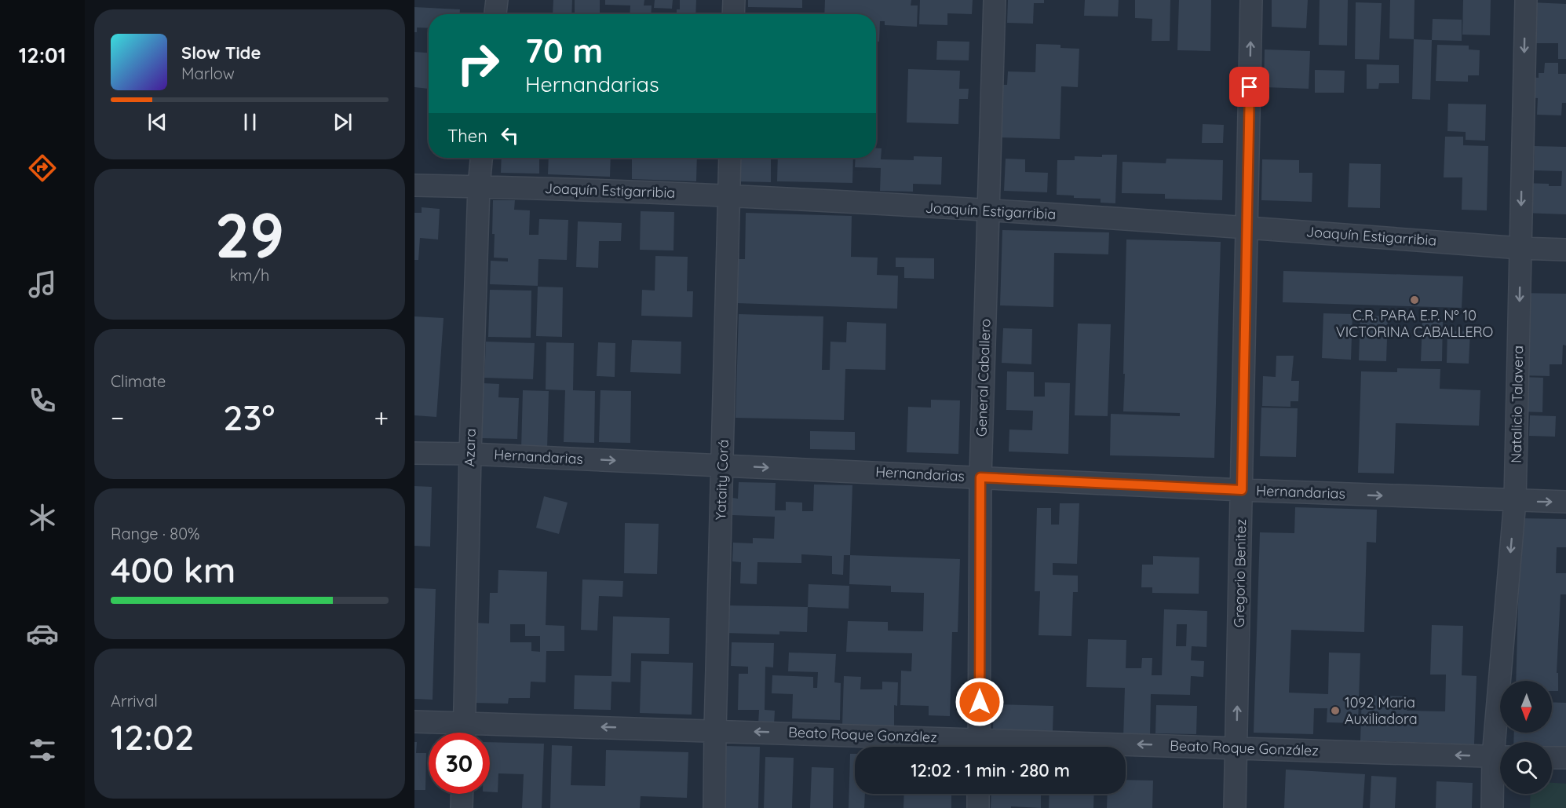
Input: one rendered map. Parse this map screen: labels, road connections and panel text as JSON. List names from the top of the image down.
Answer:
{
  "streets": {
    "street": [
      "Joaquín Estigarribia",
      "General Caballero",
      "Natalicio Talavera",
      "Azara",
      "Hernandarias",
      "Yataity Corá",
      "Gregorio Benitez",
      "Beato Roque González"
    ]
  },
  "crossings": [
    ["Joaquín Estigarribia", "General Caballero"],
    ["Joaquín Estigarribia", "Natalicio Talavera"],
    ["Joaquín Estigarribia", "Azara"],
    ["Joaquín Estigarribia", "Yataity Corá"],
    ["Joaquín Estigarribia", "Gregorio Benitez"],
    ["General Caballero", "Hernandarias"],
    ["General Caballero", "Beato Roque González"],
    ["Natalicio Talavera", "Hernandarias"],
    ["Azara", "Hernandarias"],
    ["Hernandarias", "Yataity Corá"],
    ["Hernandarias", "Gregorio Benitez"],
    ["Yataity Corá", "Beato Roque González"],
    ["Gregorio Benitez", "Beato Roque González"]
  ],
  "one_way": [
    "Natalicio Talavera",
    "Hernandarias",
    "Gregorio Benitez",
    "Beato Roque González"
  ],
  "places": ["C.R. PARA E.P. Nº 10 VICTORINA CABALLERO", "1092 Maria Auxiliadora"],
  "north": "bottom",
  "page": {
    "tabs": "12:01",
    "turn": ["70 m", "Hernandarias"],
    "song": ["Slow Tide", "Marlow"],
    "then": "Then",
    "tile": [
      ["29", "km/h"],
      "Climate",
      ["Range · 80%", "400 km"],
      ["Arrival", "12:02"]
    ],
    "heat": ["−", "23°", "+"],
    "limit": "30",
    "trip": "12:02 · 1 min · 280 m"
  }
}
